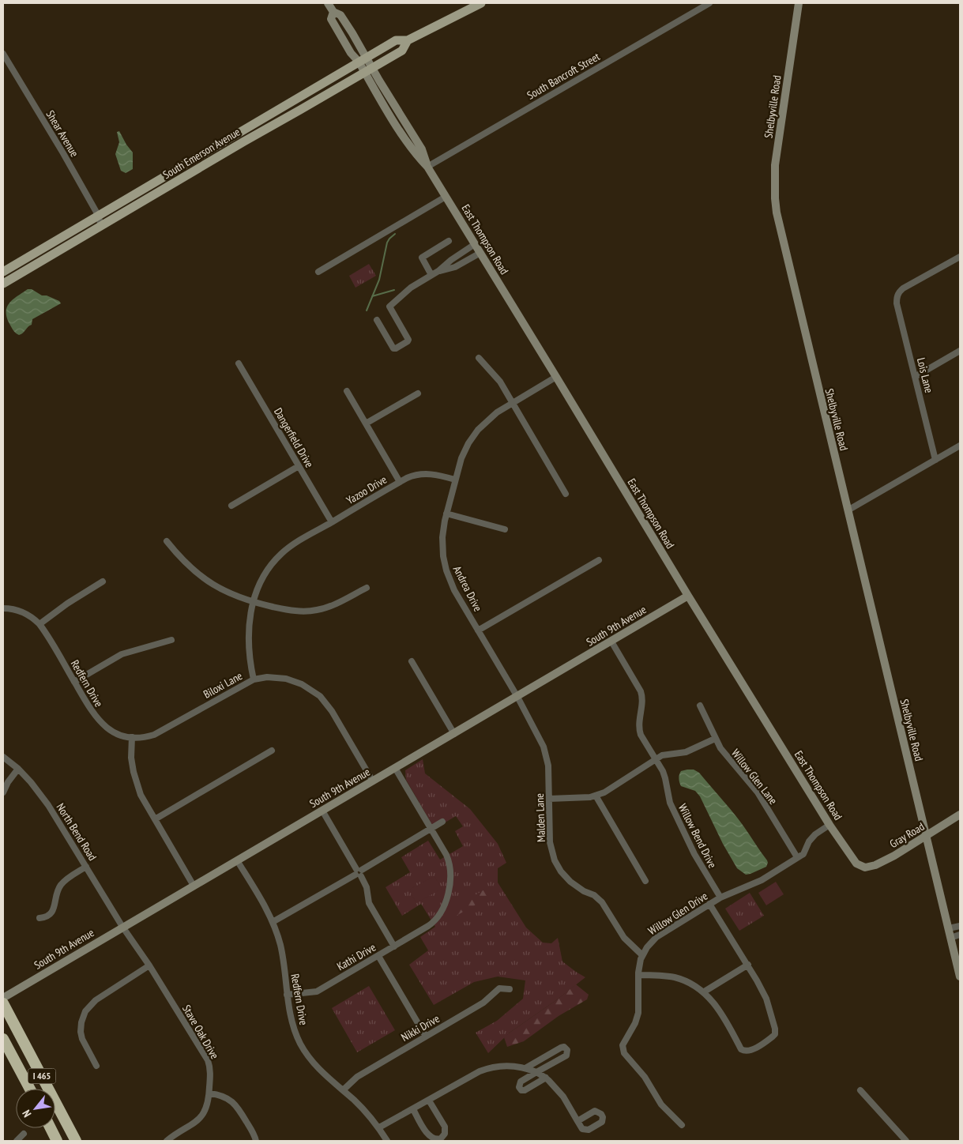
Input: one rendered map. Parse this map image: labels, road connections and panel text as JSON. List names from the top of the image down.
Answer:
{
  "streets": {
    "highway": ["I 465"],
    "main road": [
      "Shelbyville Road",
      "South Emerson Avenue",
      "East Thompson Road",
      "South 9th Avenue",
      "Gray Road"
    ],
    "street": [
      "South Bancroft Street",
      "Shear Avenue",
      "Lois Lane",
      "Dangerfield Drive",
      "Yazoo Drive",
      "Andrea Drive",
      "Redfern Drive",
      "Biloxi Lane",
      "Willow Glen Lane",
      "Malden Lane",
      "North Bend Road",
      "Willow Bend Drive",
      "Willow Glen Drive",
      "Kathi Drive",
      "Nikki Drive",
      "Stave Oak Drive"
    ]
  },
  "crossings": [
    ["South Bancroft Street", "East Thompson Road"],
    ["Shelbyville Road", "Gray Road"],
    ["Shear Avenue", "South Emerson Avenue"],
    ["South Emerson Avenue", "East Thompson Road"],
    ["East Thompson Road", "South 9th Avenue"],
    ["East Thompson Road", "Gray Road"],
    ["East Thompson Road", "Willow Glen Drive"],
    ["Dangerfield Drive", "Yazoo Drive"],
    ["Yazoo Drive", "Andrea Drive"],
    ["Yazoo Drive", "Biloxi Lane"],
    ["Andrea Drive", "South 9th Avenue"],
    ["Andrea Drive", "Malden Lane"],
    ["South 9th Avenue", "Redfern Drive"],
    ["South 9th Avenue", "Biloxi Lane"],
    ["South 9th Avenue", "Malden Lane"],
    ["South 9th Avenue", "North Bend Road"],
    ["South 9th Avenue", "Willow Bend Drive"],
    ["South 9th Avenue", "Stave Oak Drive"],
    ["Redfern Drive", "Biloxi Lane"],
    ["Redfern Drive", "Kathi Drive"],
    ["Redfern Drive", "Nikki Drive"],
    ["Willow Glen Lane", "Willow Glen Drive"],
    ["Malden Lane", "Willow Glen Drive"],
    ["North Bend Road", "Stave Oak Drive"],
    ["Willow Bend Drive", "Willow Glen Drive"]
  ],
  "north": "bottom left"
}
